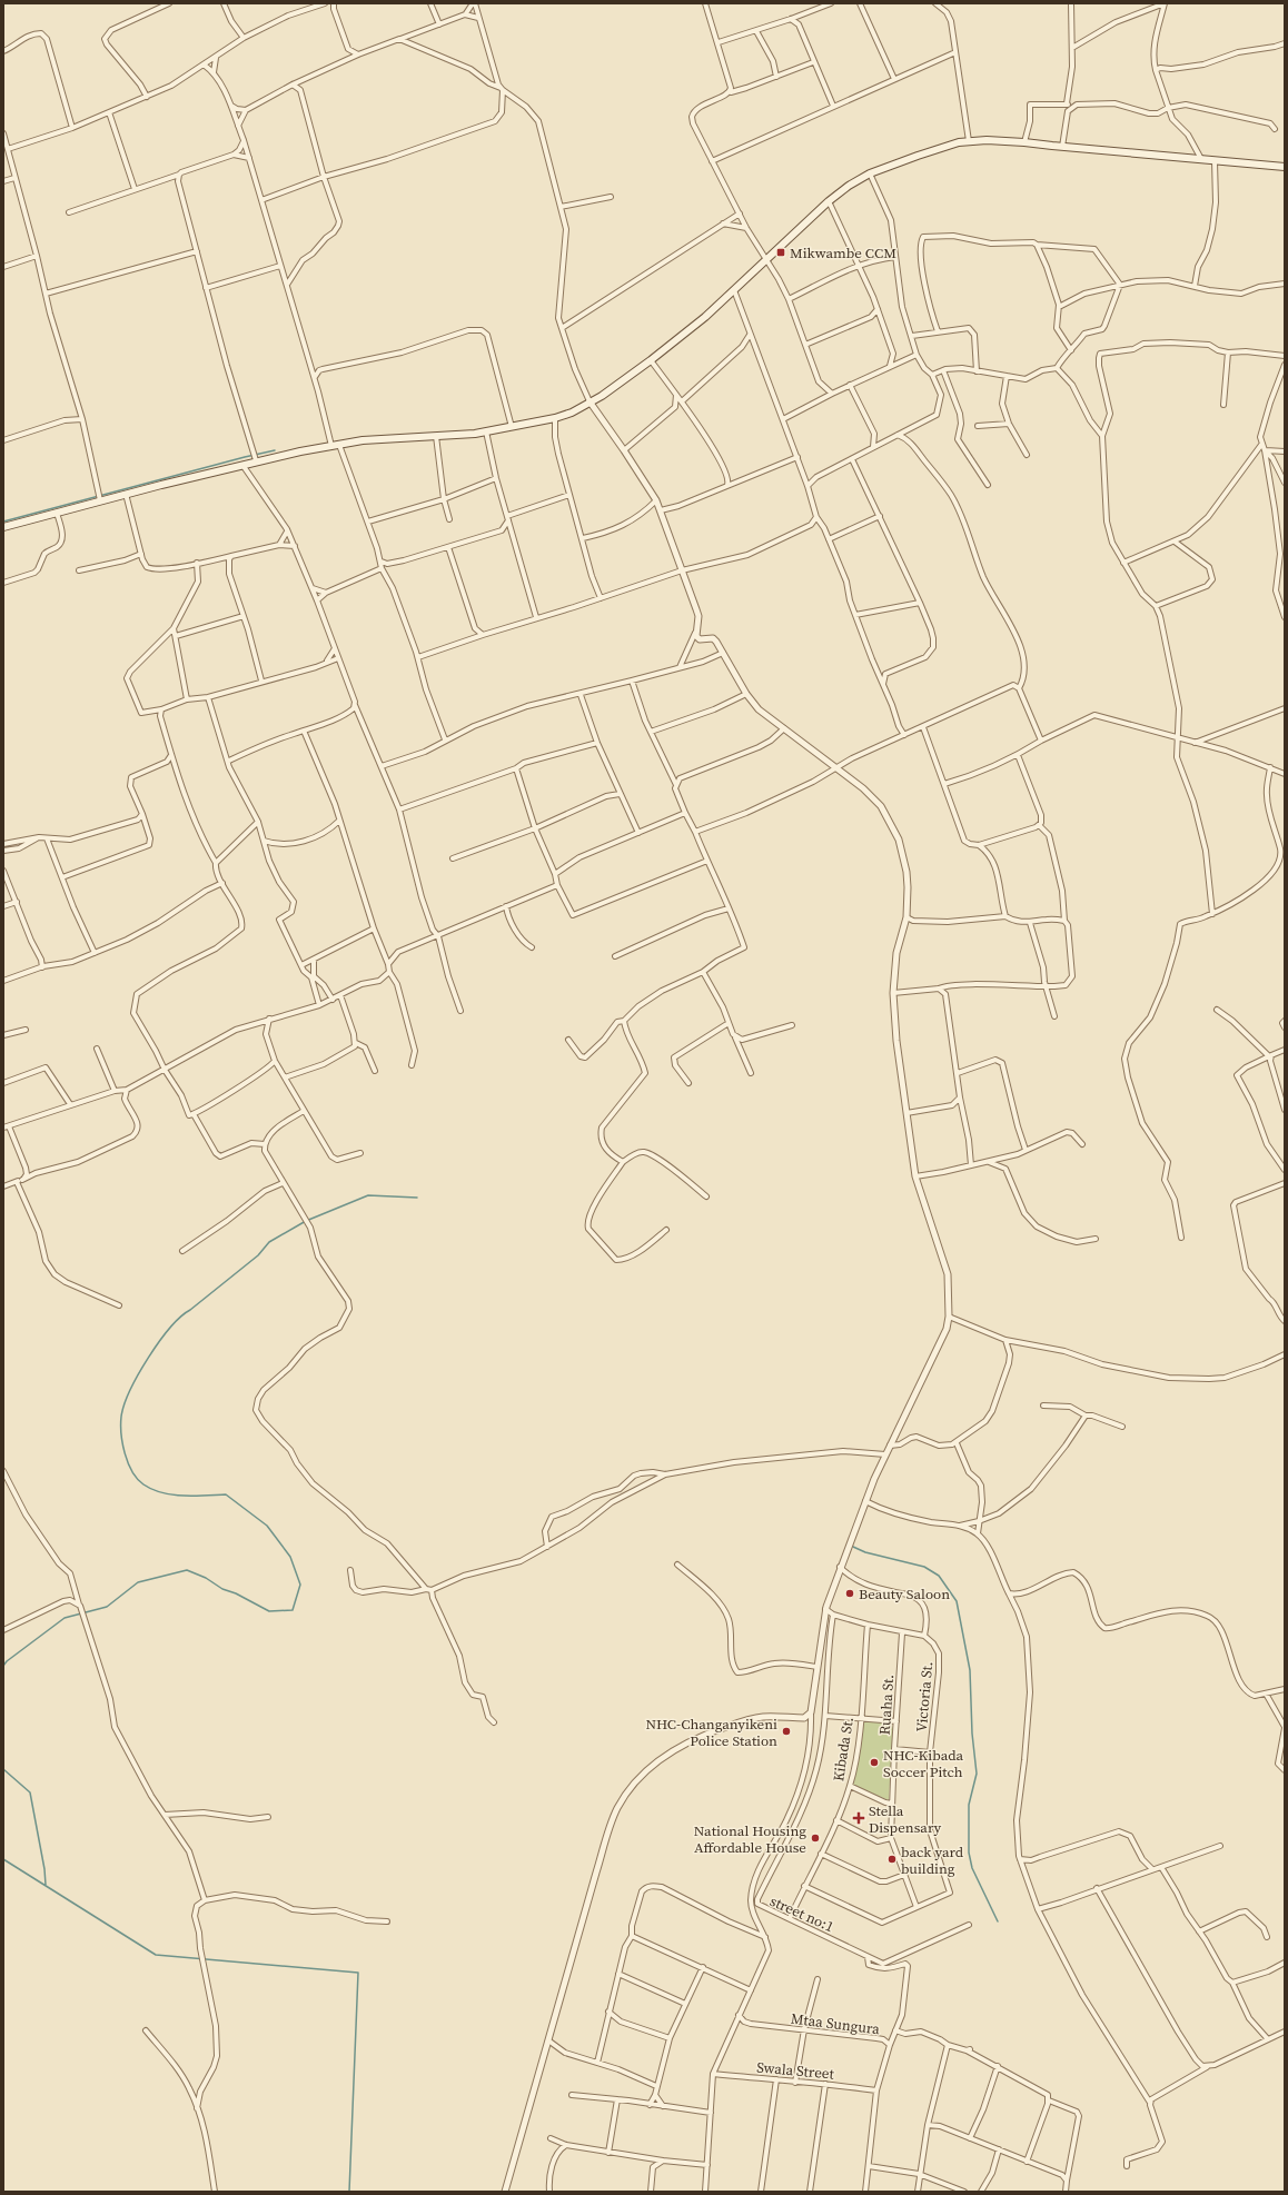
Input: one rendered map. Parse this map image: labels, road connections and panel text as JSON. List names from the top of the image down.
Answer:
{
  "streets": {
    "street": [
      "Victoria St.",
      "Ruaha St.",
      "Kibada St.",
      "street no:1",
      "Mtaa Sungura",
      "Swala Street"
    ]
  },
  "crossings": [
    ["Victoria St.", "Ruaha St."],
    ["Kibada St.", "street no:1"],
    ["Mtaa Sungura", "Swala Street"]
  ],
  "places": {
    "transit": ["Mikwambe CCM"],
    "other": [
      "Beauty Saloon",
      "NHC-Changanyikeni Police Station",
      "NHC-Kibada Soccer Pitch",
      "National Housing Affordable House",
      "back yard building"
    ],
    "health": ["Stella Dispensary"]
  }
}
